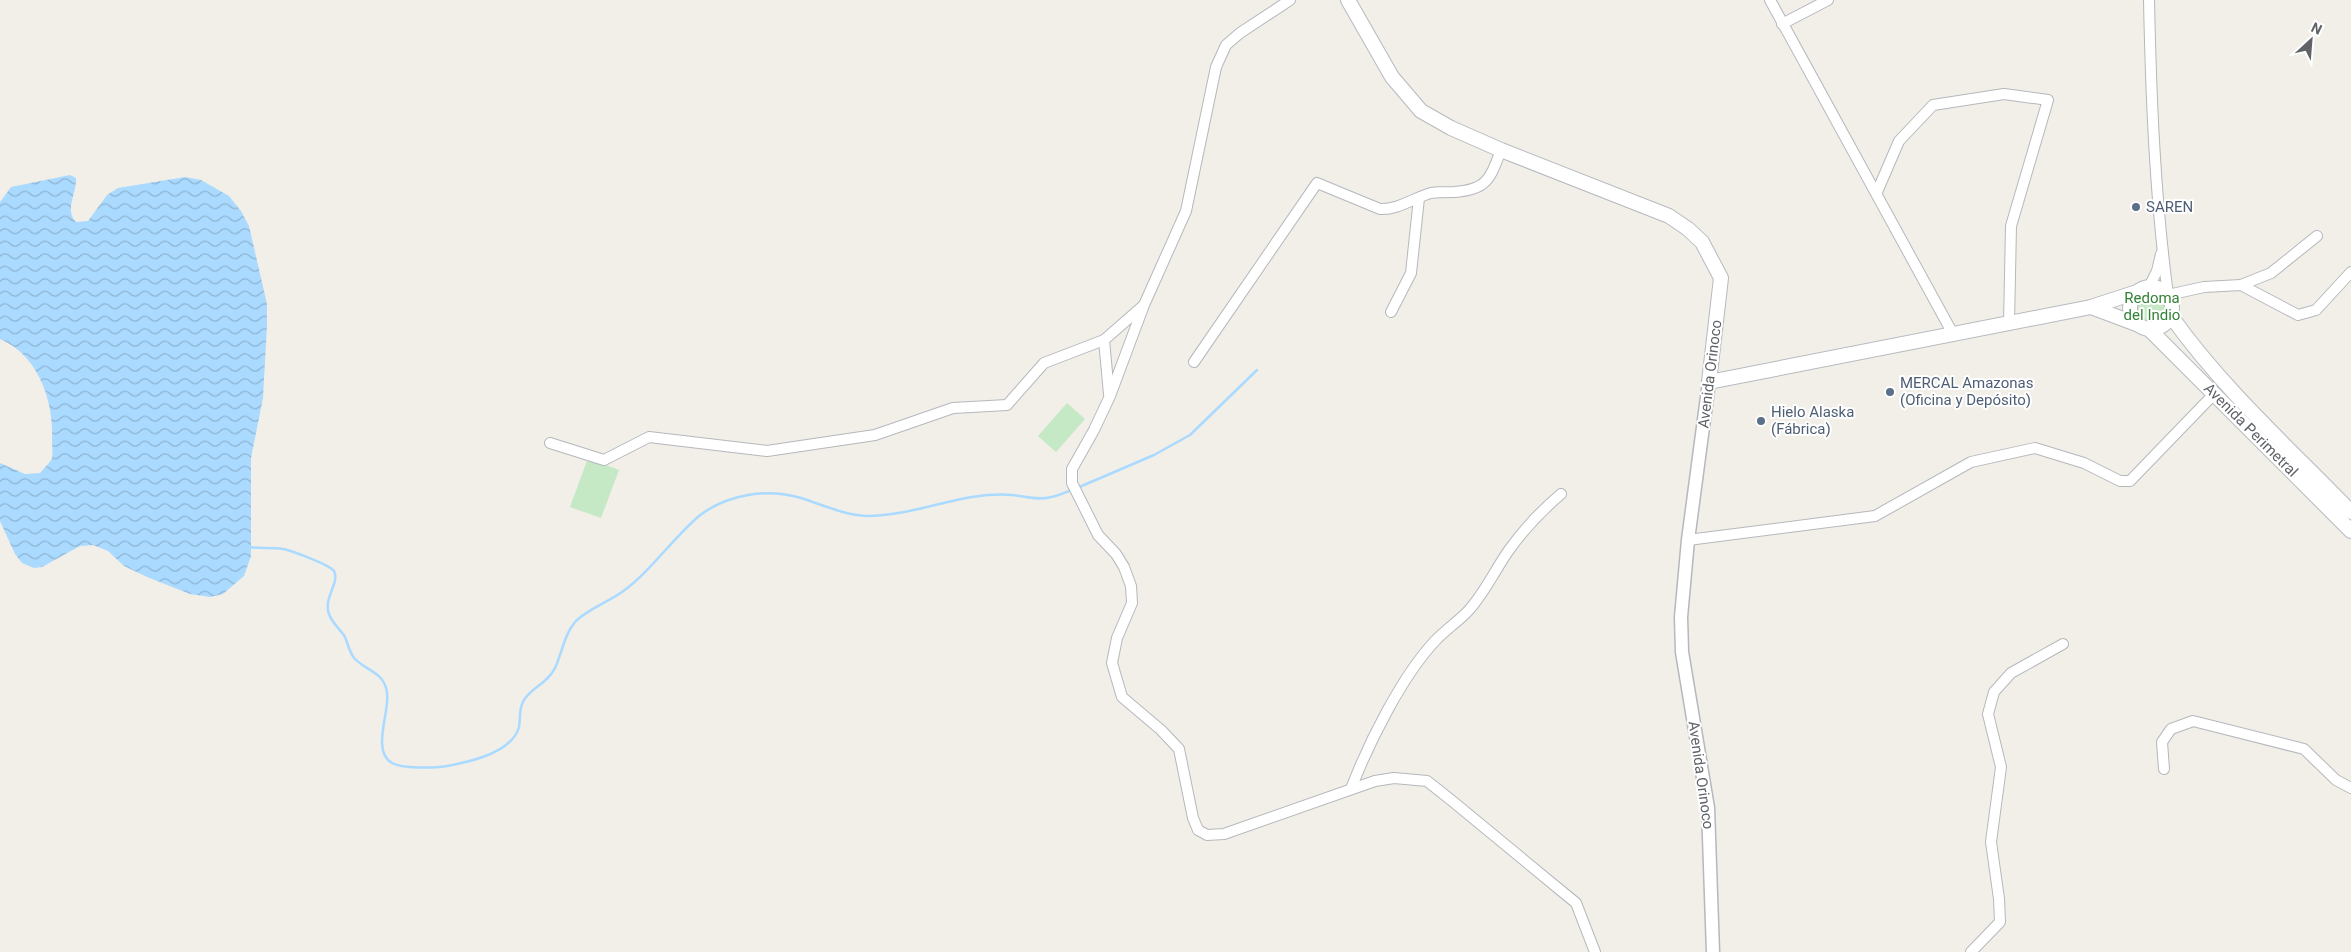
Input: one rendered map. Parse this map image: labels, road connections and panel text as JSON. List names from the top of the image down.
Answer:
{
  "streets": {
    "main road": ["Avenida Orinoco", "Avenida Perimetral"]
  },
  "parks": ["Redoma del Indio"],
  "places": ["SAREN", "MERCAL Amazonas (Oficina y Depósito)", "Hielo Alaska (Fábrica)"],
  "north": "top right"
}
